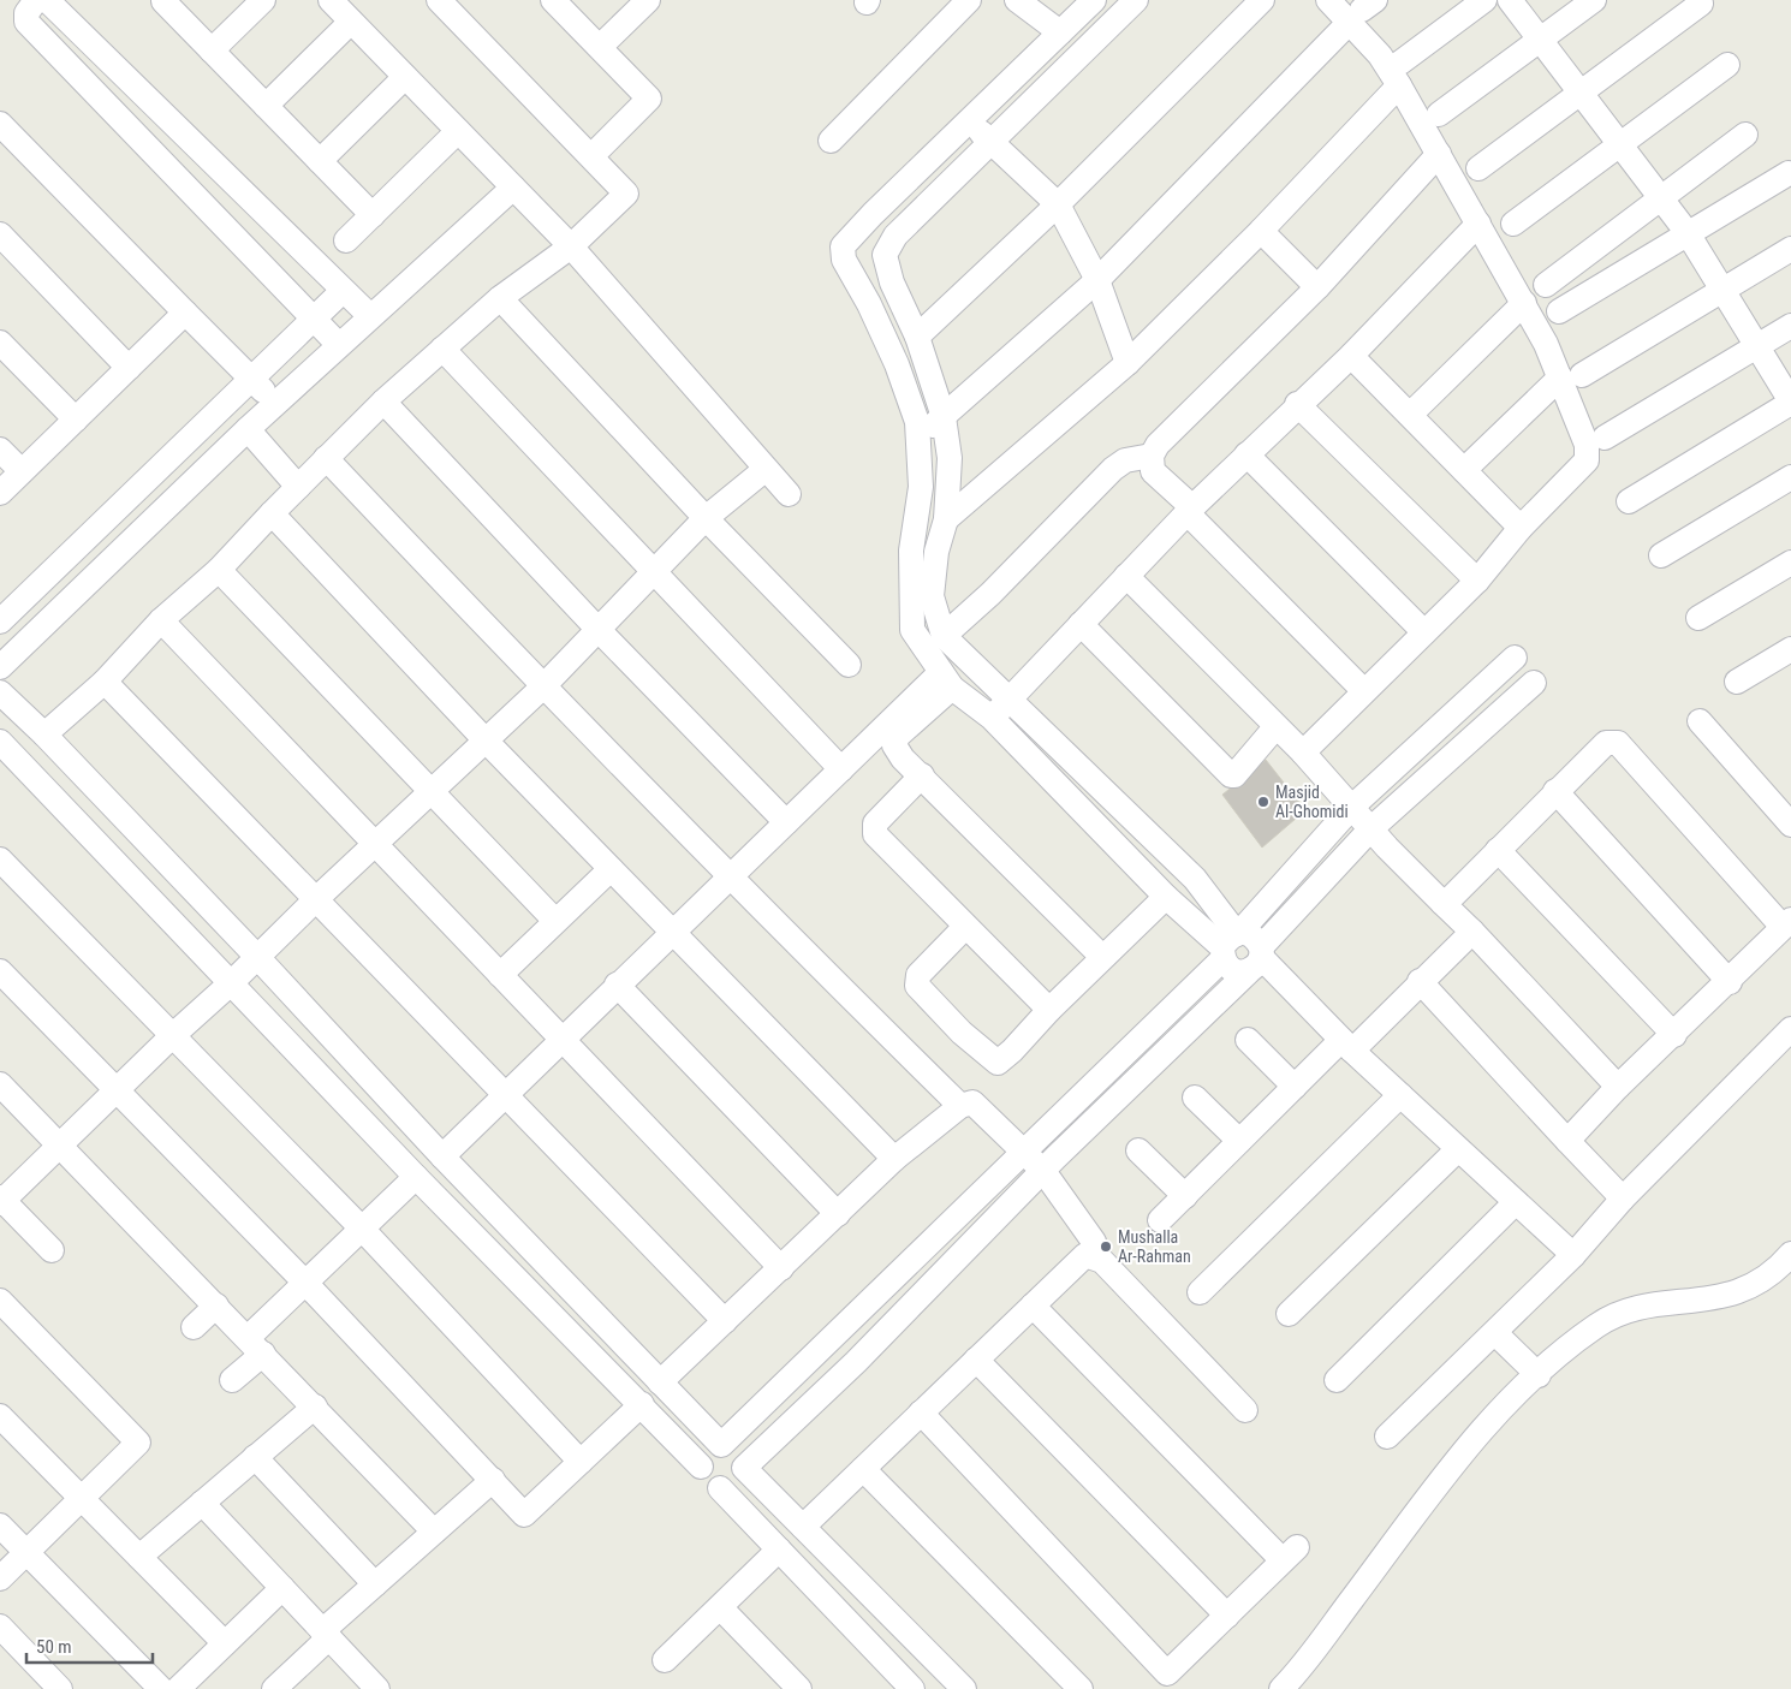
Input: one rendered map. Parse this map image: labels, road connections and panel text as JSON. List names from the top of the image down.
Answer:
{
  "places": ["Masjid Al-Ghomidi", "Mushalla Ar-Rahman"],
  "scale_bar": "50 m"
}
